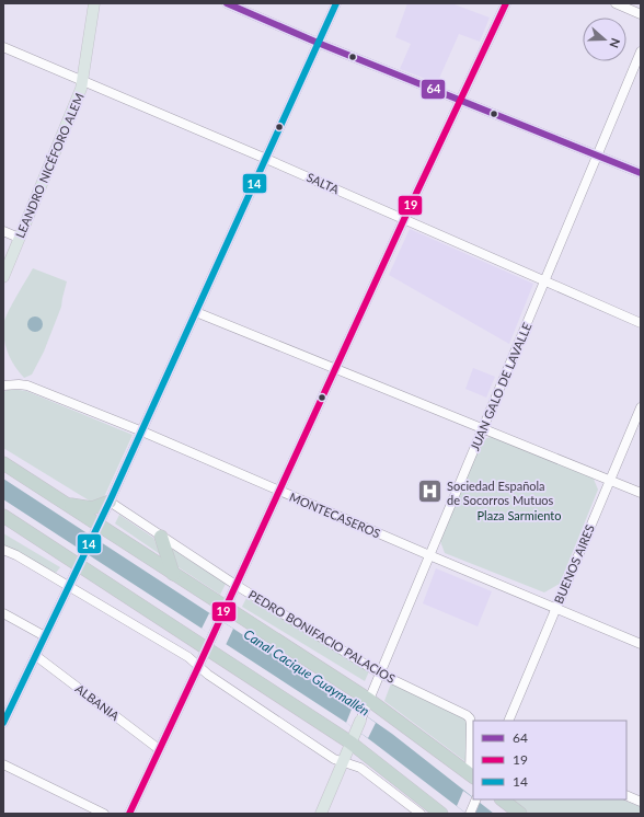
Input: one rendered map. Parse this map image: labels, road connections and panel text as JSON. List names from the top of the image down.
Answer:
{
  "streets": {
    "main road": ["LEANDRO NICÉFORO ALEM"],
    "street": [
      "SALTA",
      "JUAN GALO DE LAVALLE",
      "MONTECASEROS",
      "BUENOS AIRES",
      "PEDRO BONIFACIO PALACIOS",
      "ALBANIA"
    ]
  },
  "crossings": [
    ["LEANDRO NICÉFORO ALEM", "SALTA"],
    ["SALTA", "JUAN GALO DE LAVALLE"],
    ["JUAN GALO DE LAVALLE", "MONTECASEROS"],
    ["JUAN GALO DE LAVALLE", "PEDRO BONIFACIO PALACIOS"],
    ["MONTECASEROS", "BUENOS AIRES"]
  ],
  "water": ["Canal Cacique Guaymallén"],
  "parks": ["Plaza Sarmiento"],
  "places": {
    "hospital": ["Sociedad Española de Socorros Mutuos"]
  },
  "lines": ["transit line 64", "transit line 19", "transit line 14"],
  "legend": ["64", "19", "14"],
  "north": "right"
}
